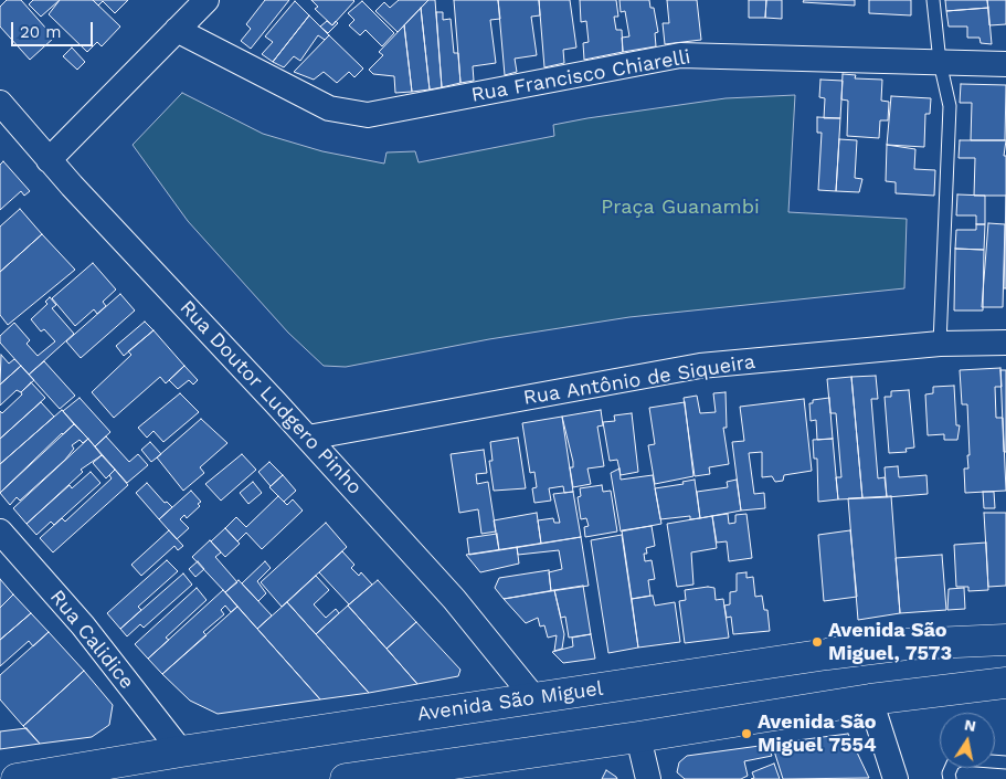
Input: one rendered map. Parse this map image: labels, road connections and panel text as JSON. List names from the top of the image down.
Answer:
{
  "streets": {
    "main road": ["Avenida São Miguel"],
    "street": [
      "Rua Francisco Chiarelli",
      "Rua Antônio de Siqueira",
      "Rua Doutor Ludgero Pinho",
      "Rua Calidice"
    ]
  },
  "crossings": [
    ["Rua Antônio de Siqueira", "Rua Doutor Ludgero Pinho"],
    ["Rua Doutor Ludgero Pinho", "Avenida São Miguel"],
    ["Rua Calidice", "Avenida São Miguel"]
  ],
  "parks": ["Praça Guanambi"],
  "places": ["Avenida São Miguel, 7573", "Avenida São Miguel 7554"],
  "scale_bar": "20 m",
  "north": "top"
}
